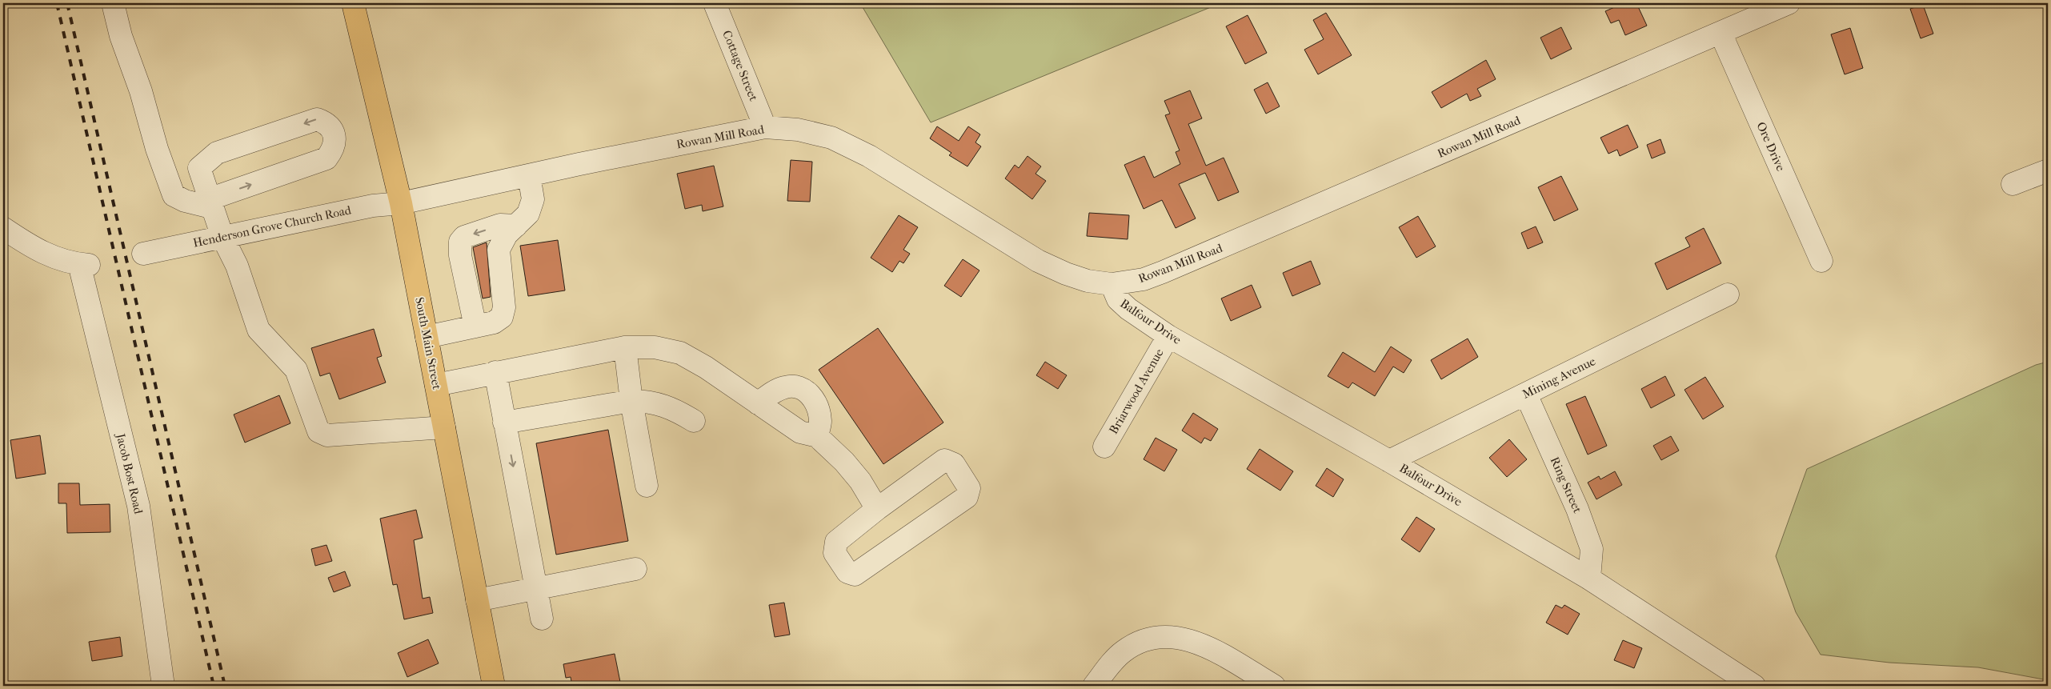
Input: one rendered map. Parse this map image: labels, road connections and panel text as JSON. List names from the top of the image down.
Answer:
{
  "streets": {
    "main road": ["South Main Street"],
    "street": [
      "Cottage Street",
      "Rowan Mill Road",
      "Ore Drive",
      "Henderson Grove Church Road",
      "Balfour Drive",
      "Mining Avenue",
      "Briarwood Avenue",
      "Jacob Bost Road",
      "Ring Street"
    ]
  },
  "crossings": [
    ["Cottage Street", "Rowan Mill Road"],
    ["Rowan Mill Road", "Ore Drive"],
    ["Rowan Mill Road", "Henderson Grove Church Road"],
    ["Rowan Mill Road", "Balfour Drive"],
    ["Rowan Mill Road", "South Main Street"],
    ["Henderson Grove Church Road", "South Main Street"],
    ["Balfour Drive", "Mining Avenue"],
    ["Balfour Drive", "Briarwood Avenue"],
    ["Balfour Drive", "Ring Street"],
    ["Mining Avenue", "Ring Street"]
  ]
}
